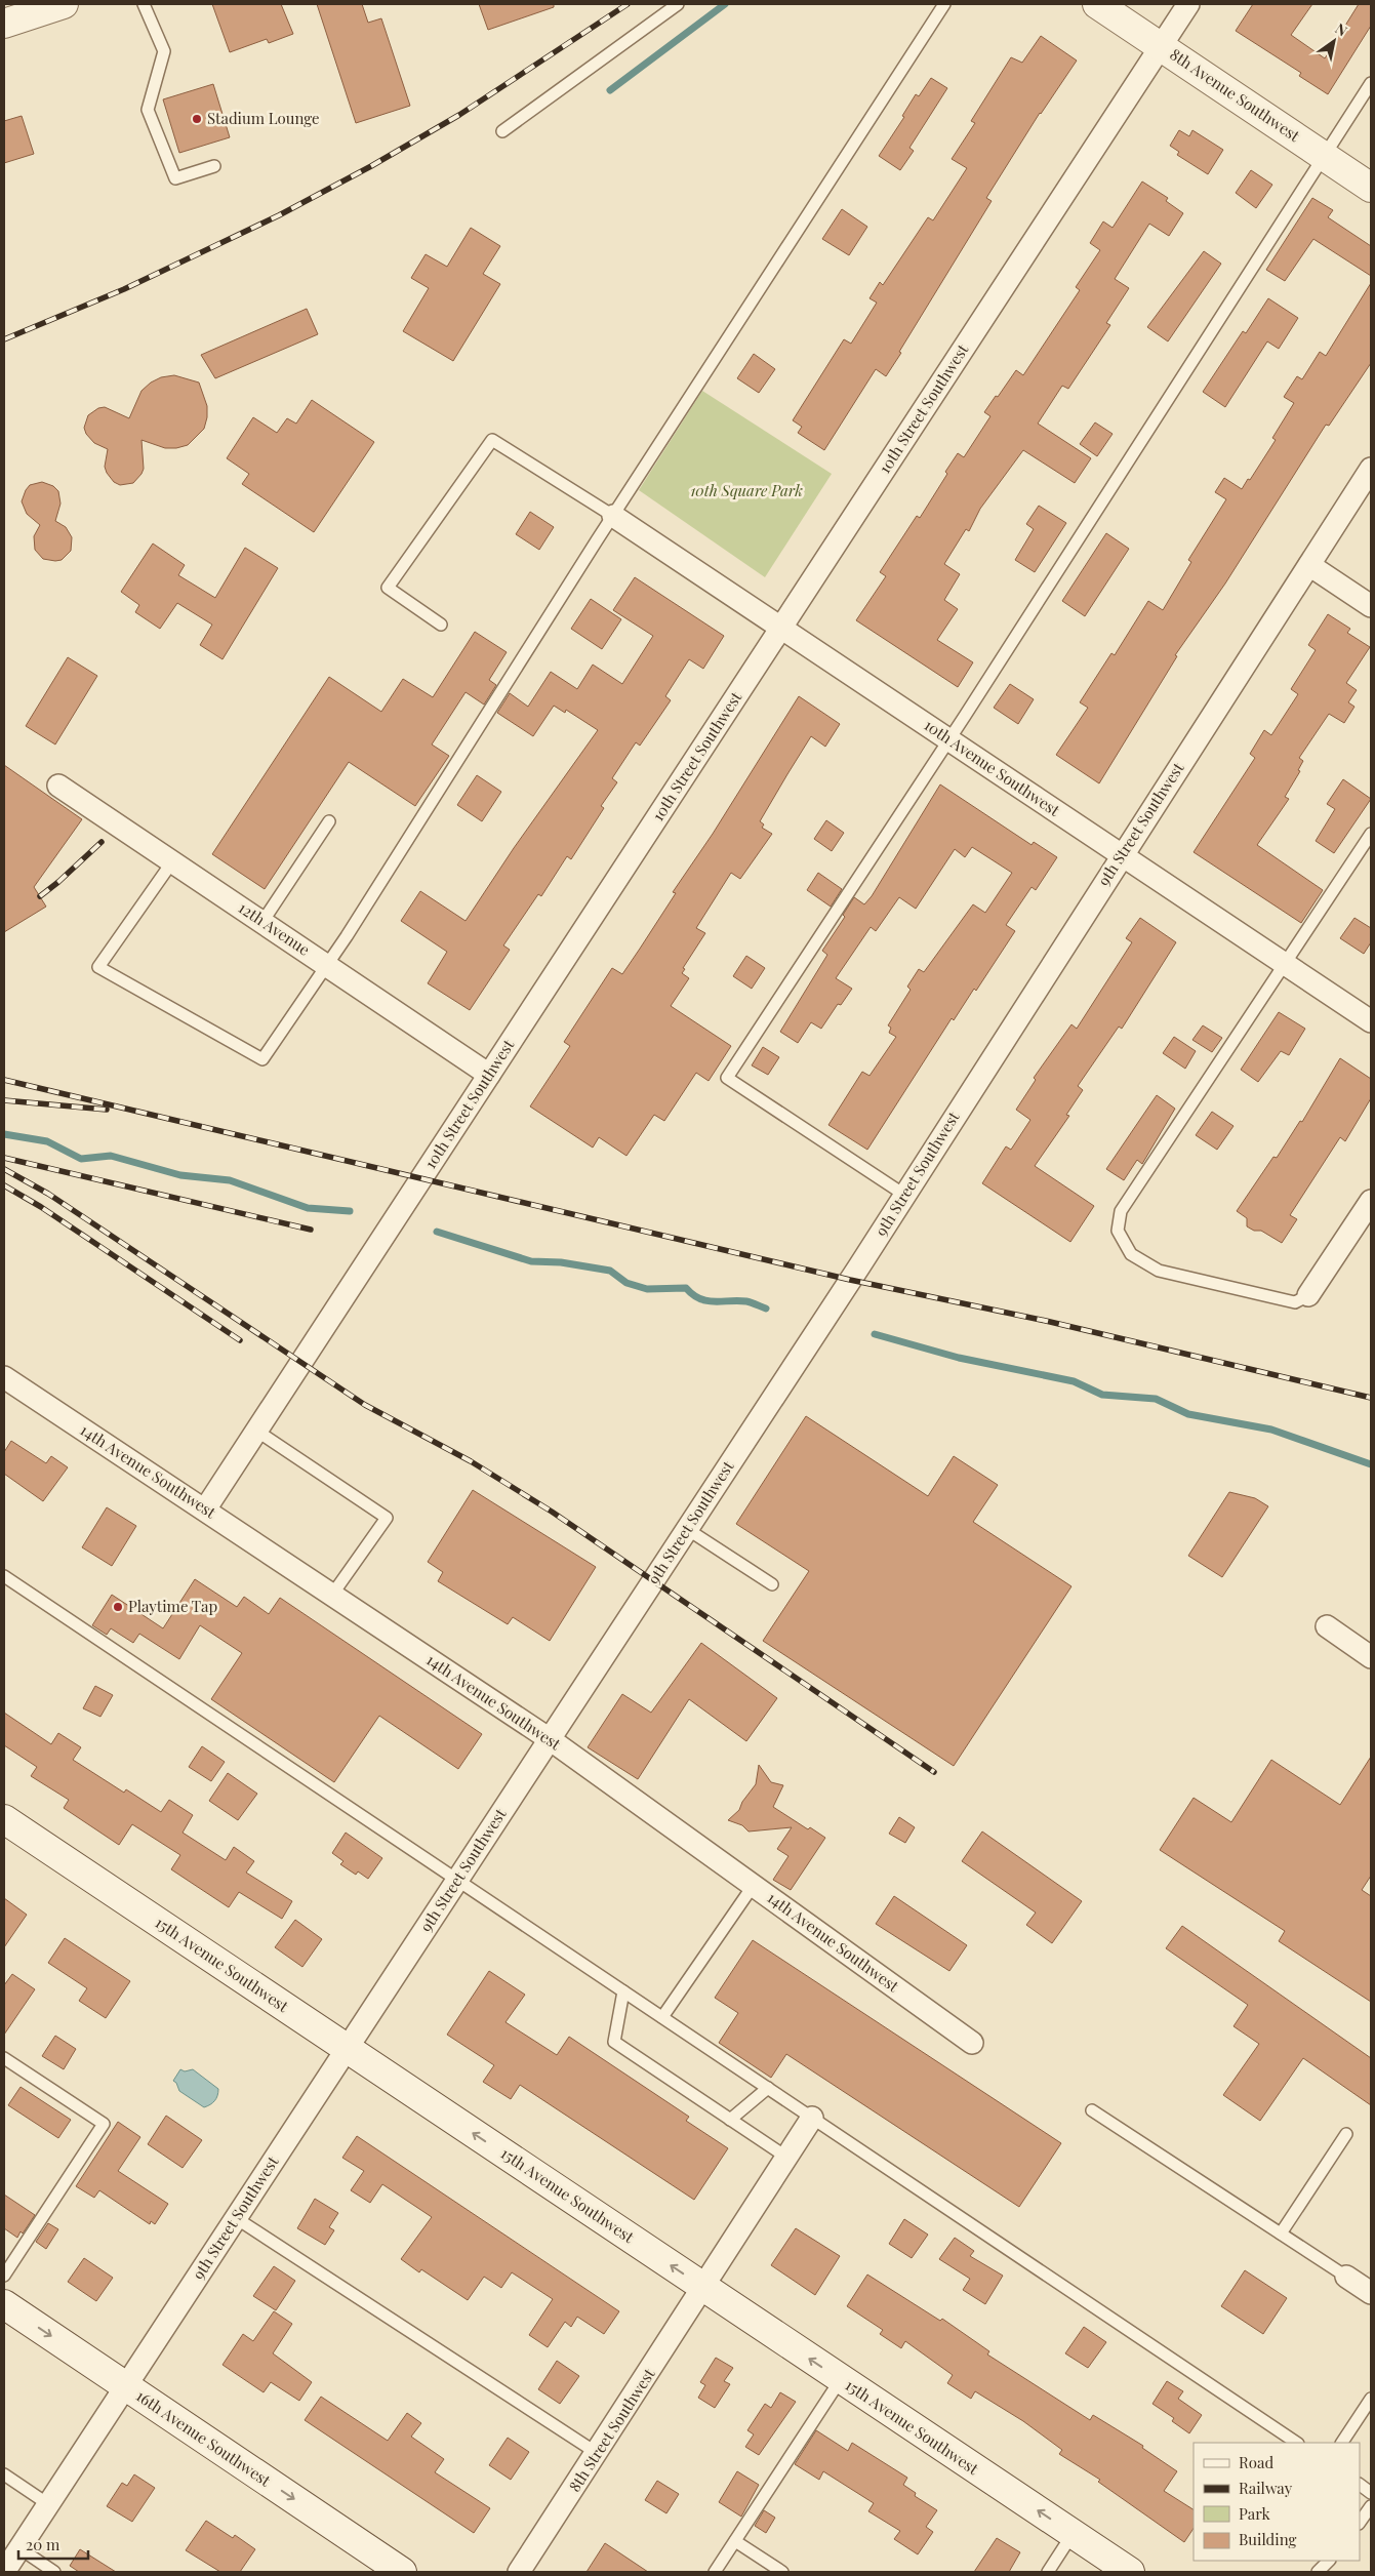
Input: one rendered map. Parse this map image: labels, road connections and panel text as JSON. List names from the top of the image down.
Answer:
{
  "streets": {
    "main road": ["8th Avenue Southwest", "15th Avenue Southwest", "16th Avenue Southwest"],
    "street": [
      "10th Street Southwest",
      "10th Avenue Southwest",
      "9th Street Southwest",
      "12th Avenue",
      "14th Avenue Southwest",
      "8th Street Southwest"
    ]
  },
  "crossings": [
    ["8th Avenue Southwest", "10th Street Southwest"],
    ["10th Street Southwest", "10th Avenue Southwest"],
    ["10th Street Southwest", "12th Avenue"],
    ["10th Street Southwest", "14th Avenue Southwest"],
    ["10th Avenue Southwest", "9th Street Southwest"],
    ["9th Street Southwest", "14th Avenue Southwest"],
    ["9th Street Southwest", "15th Avenue Southwest"],
    ["9th Street Southwest", "16th Avenue Southwest"],
    ["15th Avenue Southwest", "8th Street Southwest"]
  ],
  "one_way": ["15th Avenue Southwest", "16th Avenue Southwest"],
  "parks": ["10th Square Park"],
  "places": ["Stadium Lounge", "Playtime Tap"],
  "legend": [
    "Road",
    "Railway",
    "Park",
    "Building"
  ],
  "scale_bar": "20 m",
  "north": "top right"
}
